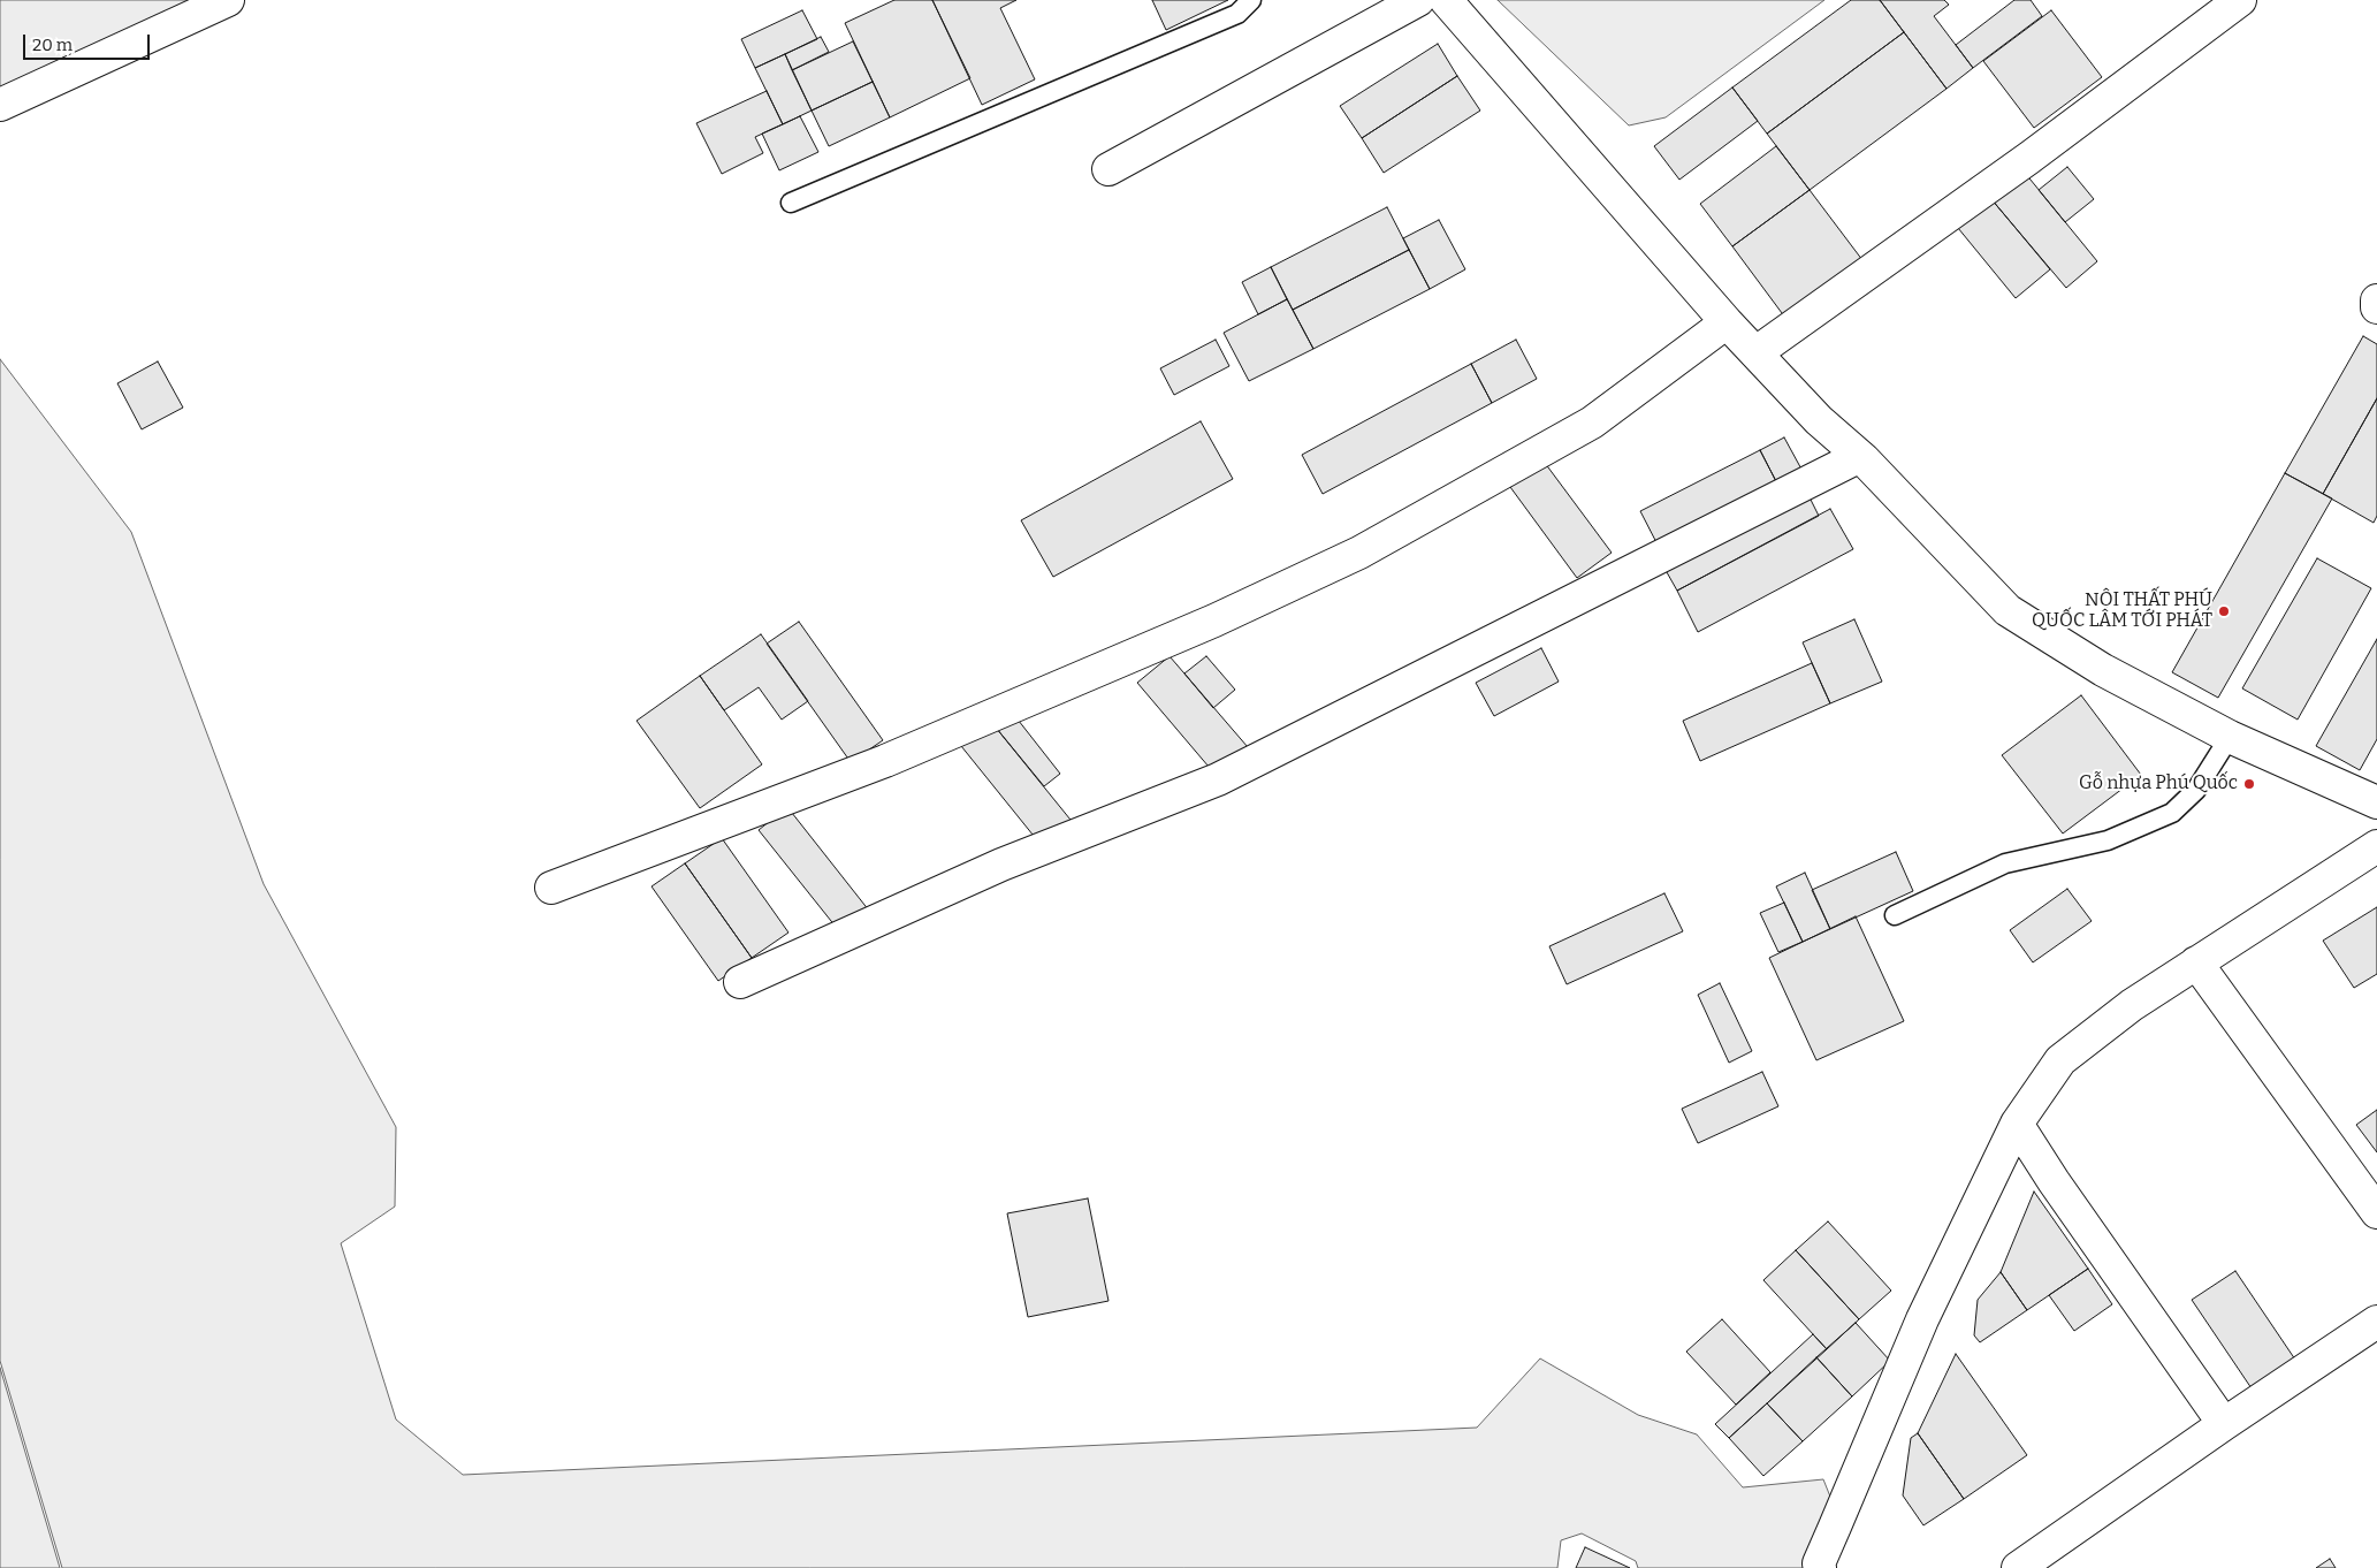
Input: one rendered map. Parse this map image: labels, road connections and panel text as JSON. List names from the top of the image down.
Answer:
{
  "places": ["NỘI THẤT PHÚ QUỐC LÂM TỚI PHÁT", "Gỗ nhựa Phú Quốc"],
  "scale_bar": "20 m"
}
